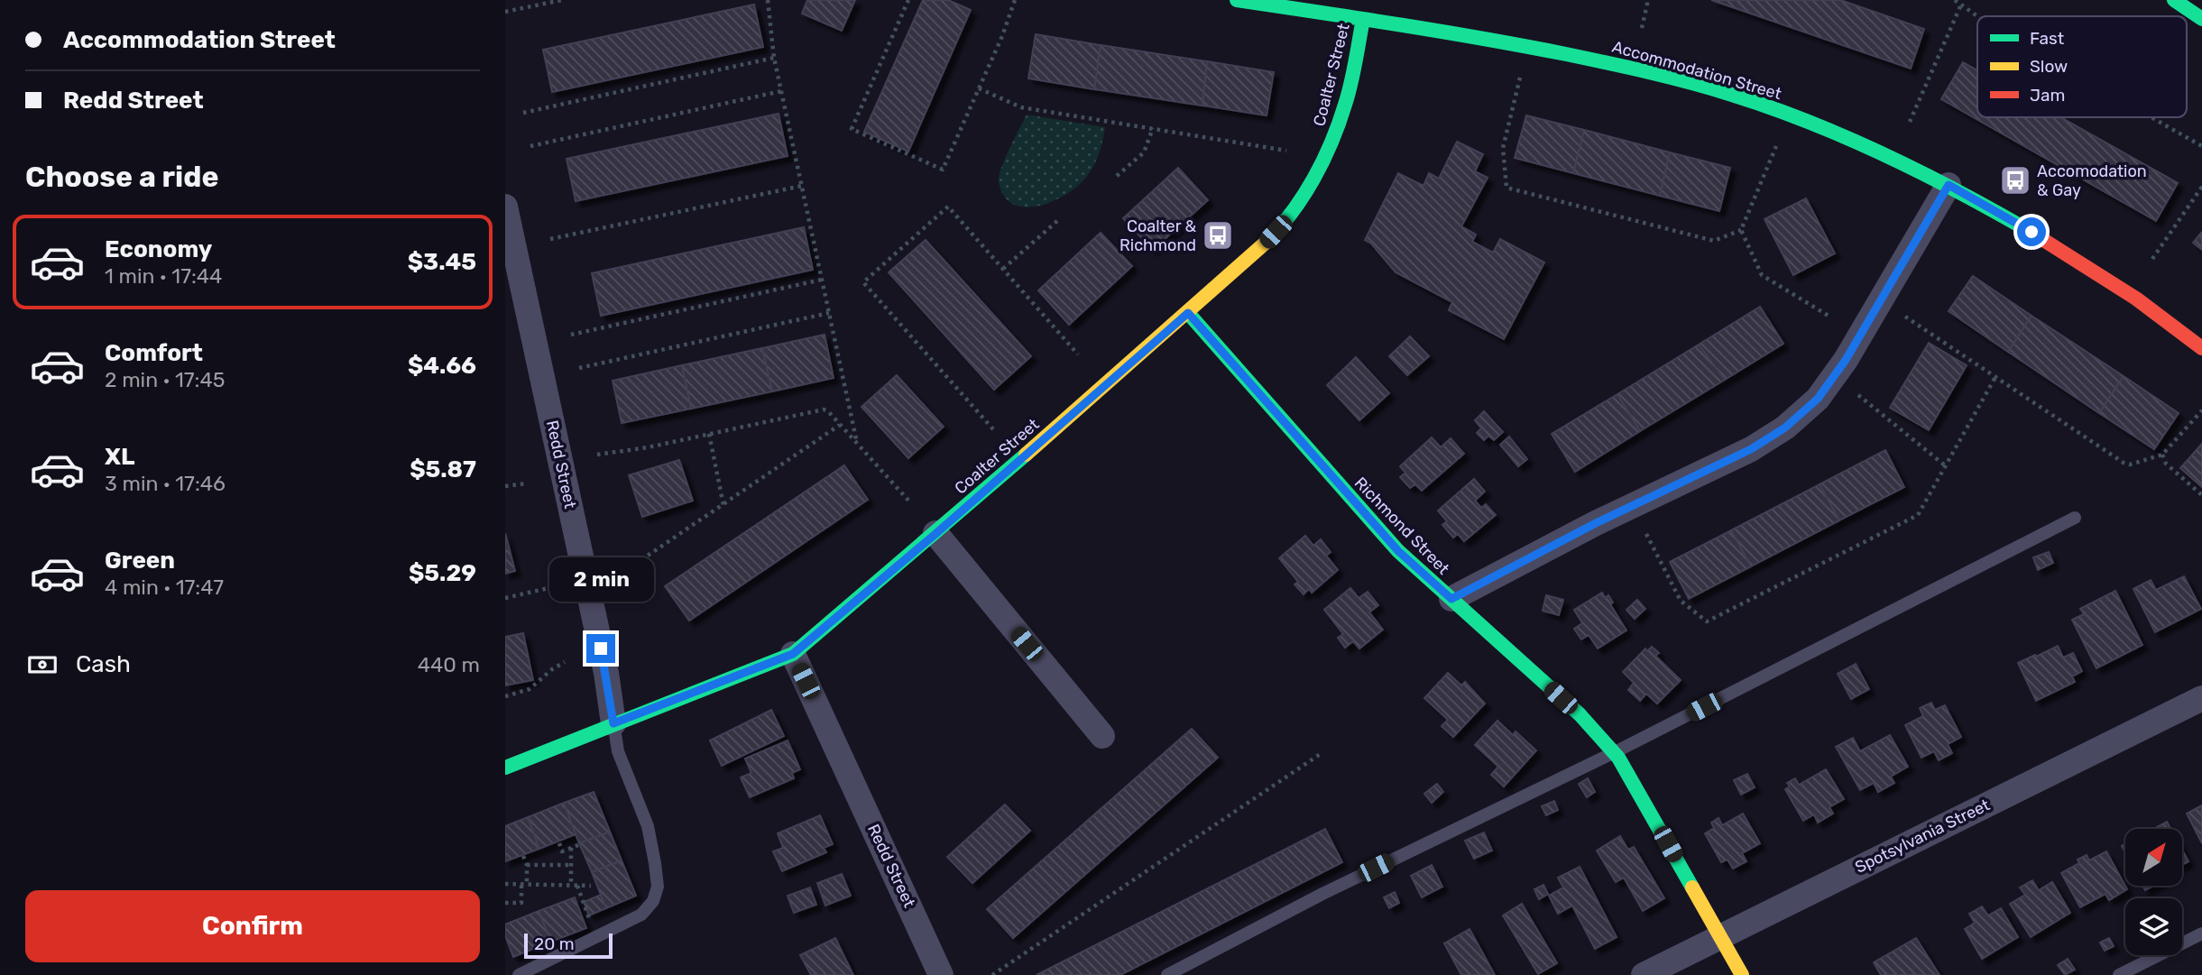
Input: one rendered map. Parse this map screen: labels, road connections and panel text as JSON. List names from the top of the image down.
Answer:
{
  "streets": {
    "street": [
      "Accommodation Street",
      "Coalter Street",
      "Redd Street",
      "Richmond Street",
      "Spotsylvania Street"
    ]
  },
  "crossings": [
    ["Accommodation Street", "Coalter Street"],
    ["Coalter Street", "Redd Street"],
    ["Coalter Street", "Richmond Street"],
    ["Richmond Street", "Spotsylvania Street"]
  ],
  "places": {
    "bus stop": ["Accomodation & Gay", "Coalter & Richmond"]
  },
  "legend": ["Fast", "Slow", "Jam"],
  "scale_bar": "20 m",
  "north": "top right",
  "page": {
    "banner": ["Accommodation Street", "Redd Street"],
    "heading": "Choose a ride",
    "list": [
      {
        "name": "Economy",
        "note": "1 min · 17:44",
        "value": "$3.45"
      },
      {
        "name": "Comfort",
        "note": "2 min · 17:45",
        "value": "$4.66"
      },
      {
        "name": "XL",
        "note": "3 min · 17:46",
        "value": "$5.87"
      },
      {
        "name": "Green",
        "note": "4 min · 17:47",
        "value": "$5.29"
      }
    ],
    "bubble": "2 min",
    "pay": ["Cash", "440 m"],
    "buttons": "Confirm",
    "scale": "20 m"
  }
}
